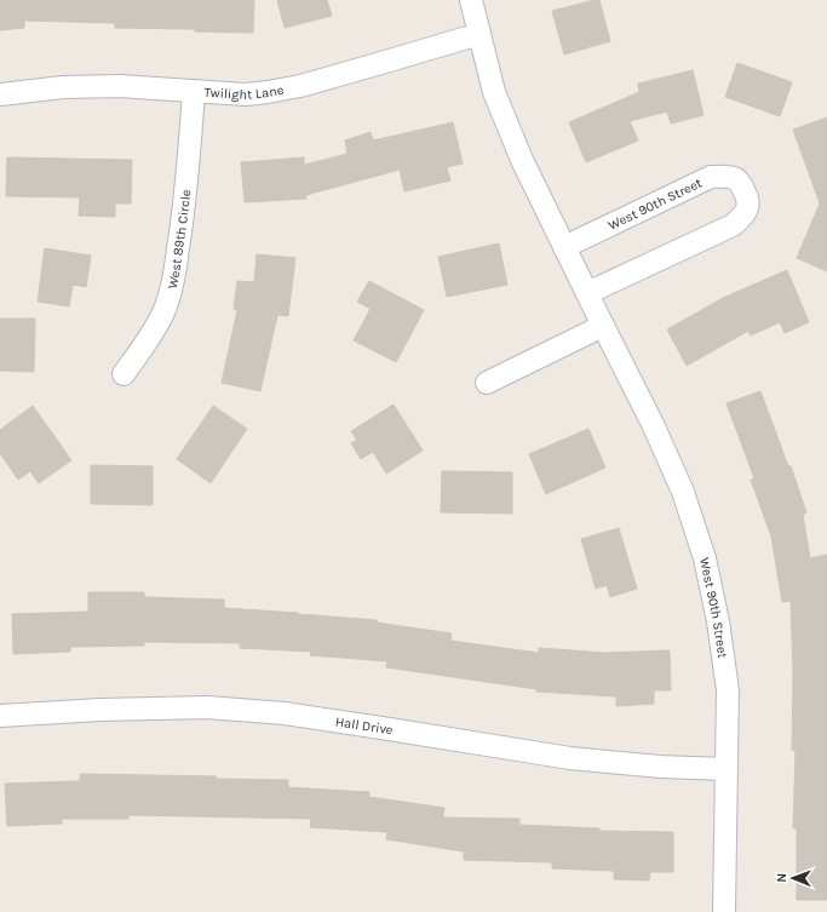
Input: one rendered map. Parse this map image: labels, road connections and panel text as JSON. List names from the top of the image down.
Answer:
{
  "streets": {
    "street": [
      "Twilight Lane",
      "West 90th Street",
      "West 89th Circle",
      "Hall Drive"
    ]
  },
  "crossings": [
    ["Twilight Lane", "West 90th Street"],
    ["Twilight Lane", "West 89th Circle"],
    ["West 90th Street", "Hall Drive"]
  ],
  "north": "left"
}
